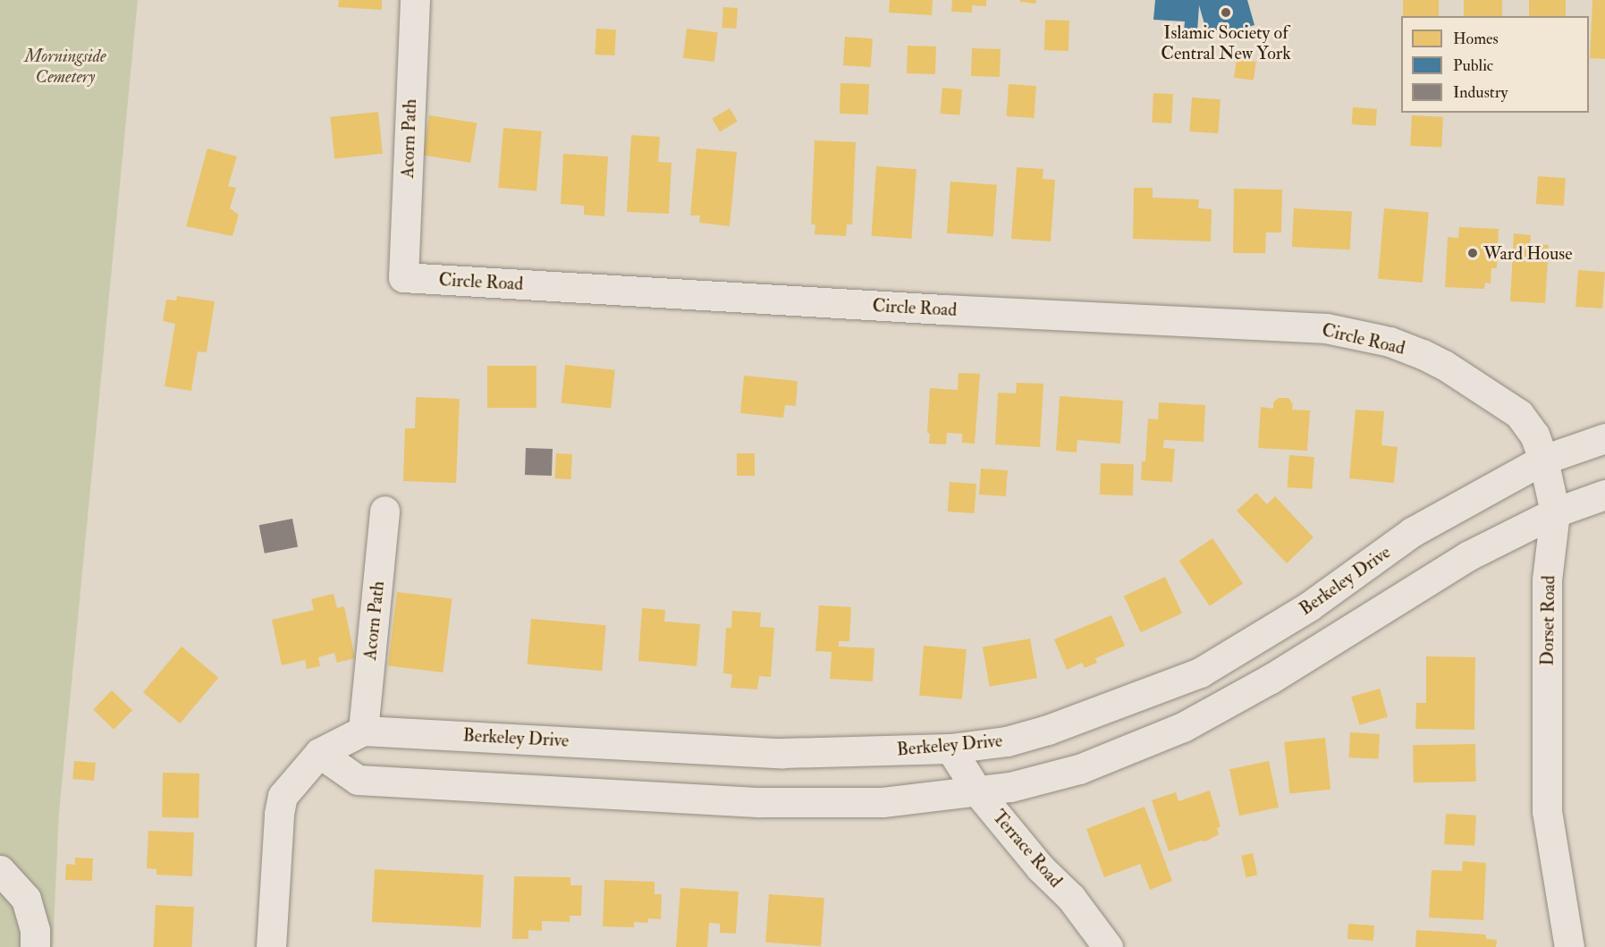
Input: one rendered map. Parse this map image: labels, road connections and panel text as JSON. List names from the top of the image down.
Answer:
{
  "streets": {
    "street": [
      "Acorn Path",
      "Circle Road",
      "Berkeley Drive",
      "Dorset Road",
      "Terrace Road"
    ]
  },
  "crossings": [
    ["Acorn Path", "Circle Road"],
    ["Acorn Path", "Berkeley Drive"],
    ["Circle Road", "Dorset Road"],
    ["Berkeley Drive", "Dorset Road"],
    ["Berkeley Drive", "Terrace Road"]
  ],
  "parks": ["Morningside Cemetery"],
  "places": ["Islamic Society of Central New York", "Ward House"],
  "legend": ["Homes", "Public", "Industry"]
}
